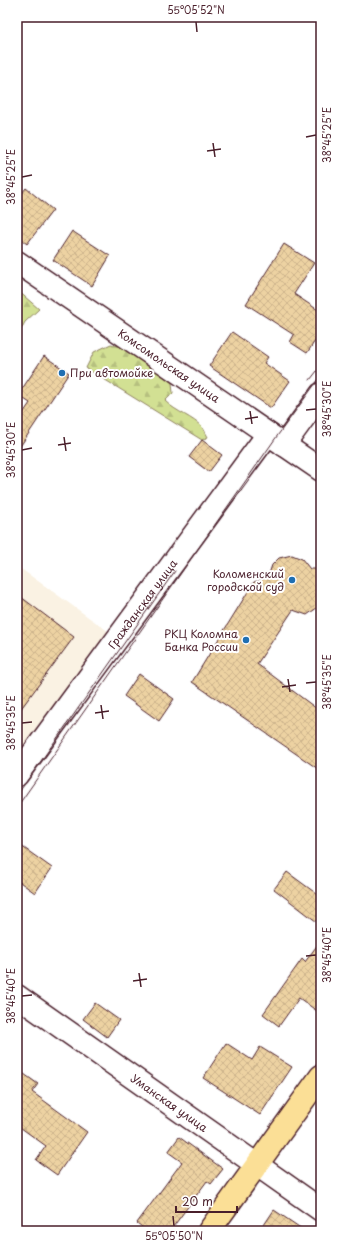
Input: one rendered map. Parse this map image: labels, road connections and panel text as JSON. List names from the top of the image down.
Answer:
{
  "streets": {
    "street": ["Комсомольская улица", "Гражданская улица", "Уманская улица"]
  },
  "crossings": [
    ["Комсомольская улица", "Гражданская улица"]
  ],
  "places": ["При автомойке", "Коломенский городской суд", "РКЦ Коломна Банка России"],
  "scale_bar": "20 m",
  "coordinates": [
    "55°05'52\"N",
    "38°45'25\"E",
    "38°45'30\"E",
    "38°45'35\"E",
    "38°45'40\"E",
    "55°05'50\"N"
  ]
}
